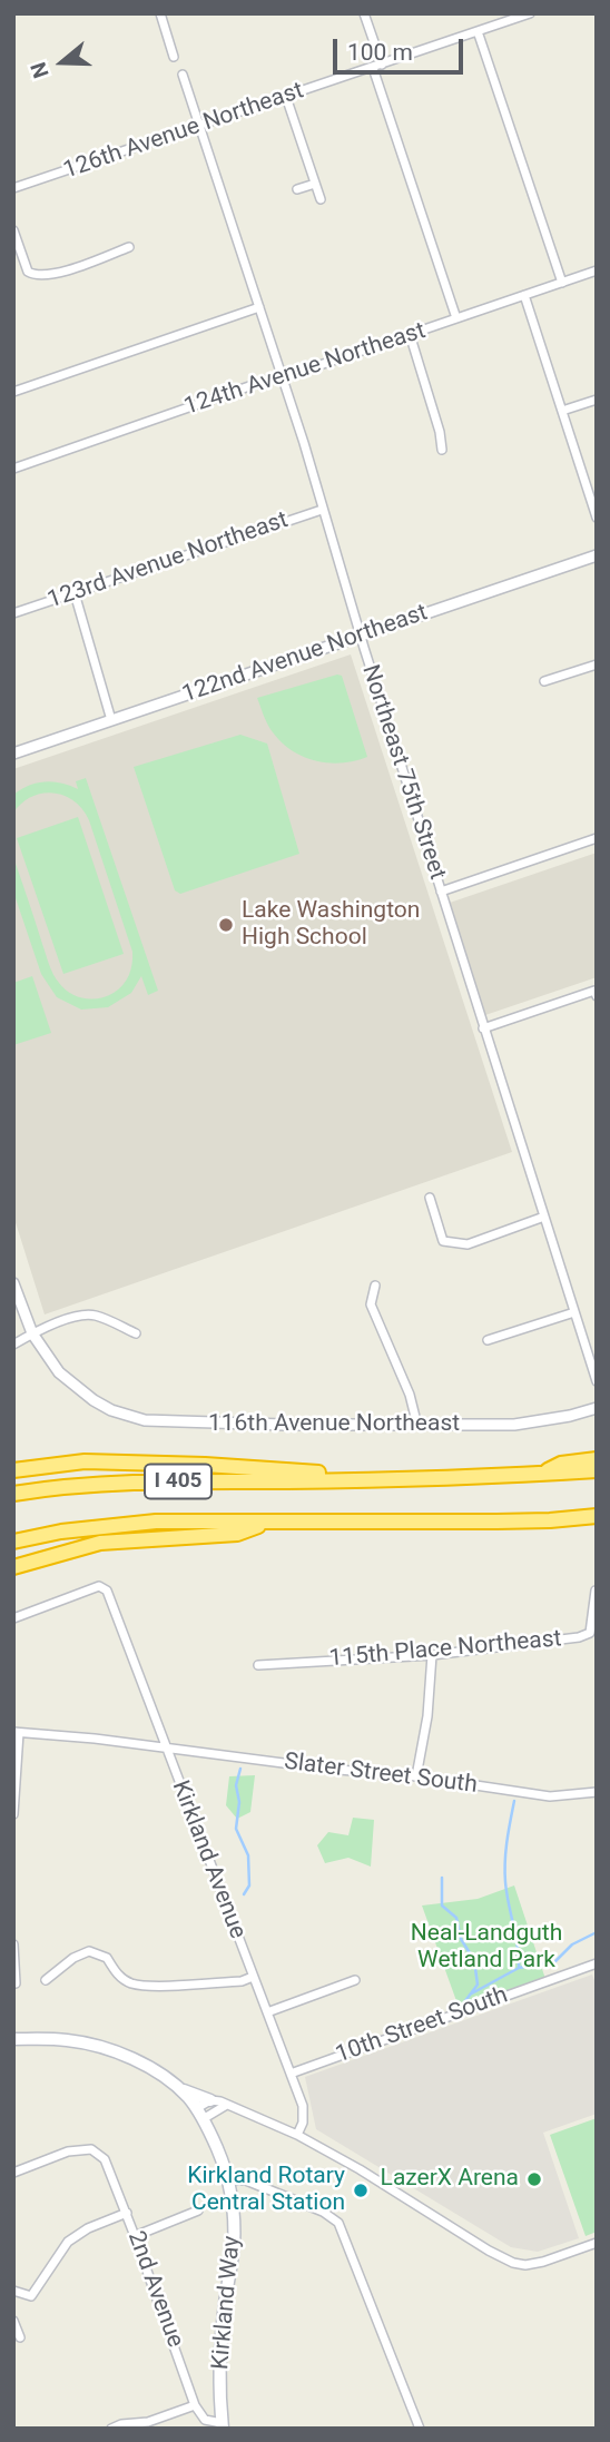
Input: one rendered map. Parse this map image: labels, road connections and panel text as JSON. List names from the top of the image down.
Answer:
{
  "streets": {
    "highway": ["I 405"],
    "main road": ["Kirkland Way"],
    "street": [
      "126th Avenue Northeast",
      "124th Avenue Northeast",
      "123rd Avenue Northeast",
      "122nd Avenue Northeast",
      "Northeast 75th Street",
      "116th Avenue Northeast",
      "115th Place Northeast",
      "Slater Street South",
      "Kirkland Avenue",
      "10th Street South",
      "2nd Avenue"
    ]
  },
  "crossings": [
    ["126th Avenue Northeast", "Northeast 75th Street"],
    ["124th Avenue Northeast", "Northeast 75th Street"],
    ["123rd Avenue Northeast", "Northeast 75th Street"],
    ["122nd Avenue Northeast", "Northeast 75th Street"],
    ["Slater Street South", "Kirkland Avenue"],
    ["Kirkland Avenue", "10th Street South"]
  ],
  "parks": ["Neal-Landguth Wetland Park"],
  "places": ["Lake Washington High School", "LazerX Arena", "Kirkland Rotary Central Station"],
  "scale_bar": "100 m",
  "north": "left"
}
